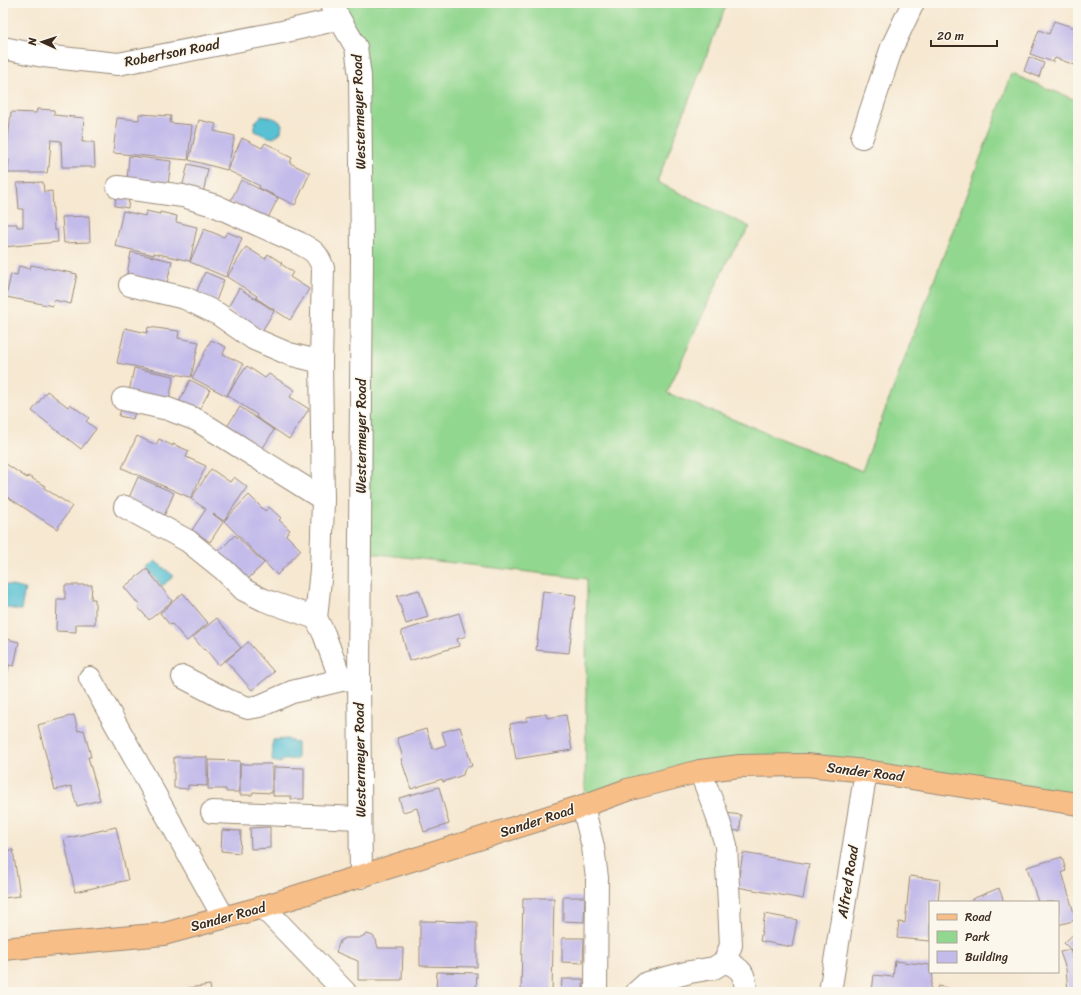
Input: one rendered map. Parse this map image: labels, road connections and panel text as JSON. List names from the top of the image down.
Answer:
{
  "streets": {
    "main road": ["Sander Road"],
    "street": ["Robertson Road", "Westermeyer Road", "Alfred Road"]
  },
  "crossings": [
    ["Robertson Road", "Westermeyer Road"],
    ["Westermeyer Road", "Sander Road"],
    ["Sander Road", "Alfred Road"]
  ],
  "legend": ["Road", "Park", "Building"],
  "scale_bar": "20 m",
  "north": "left"
}
